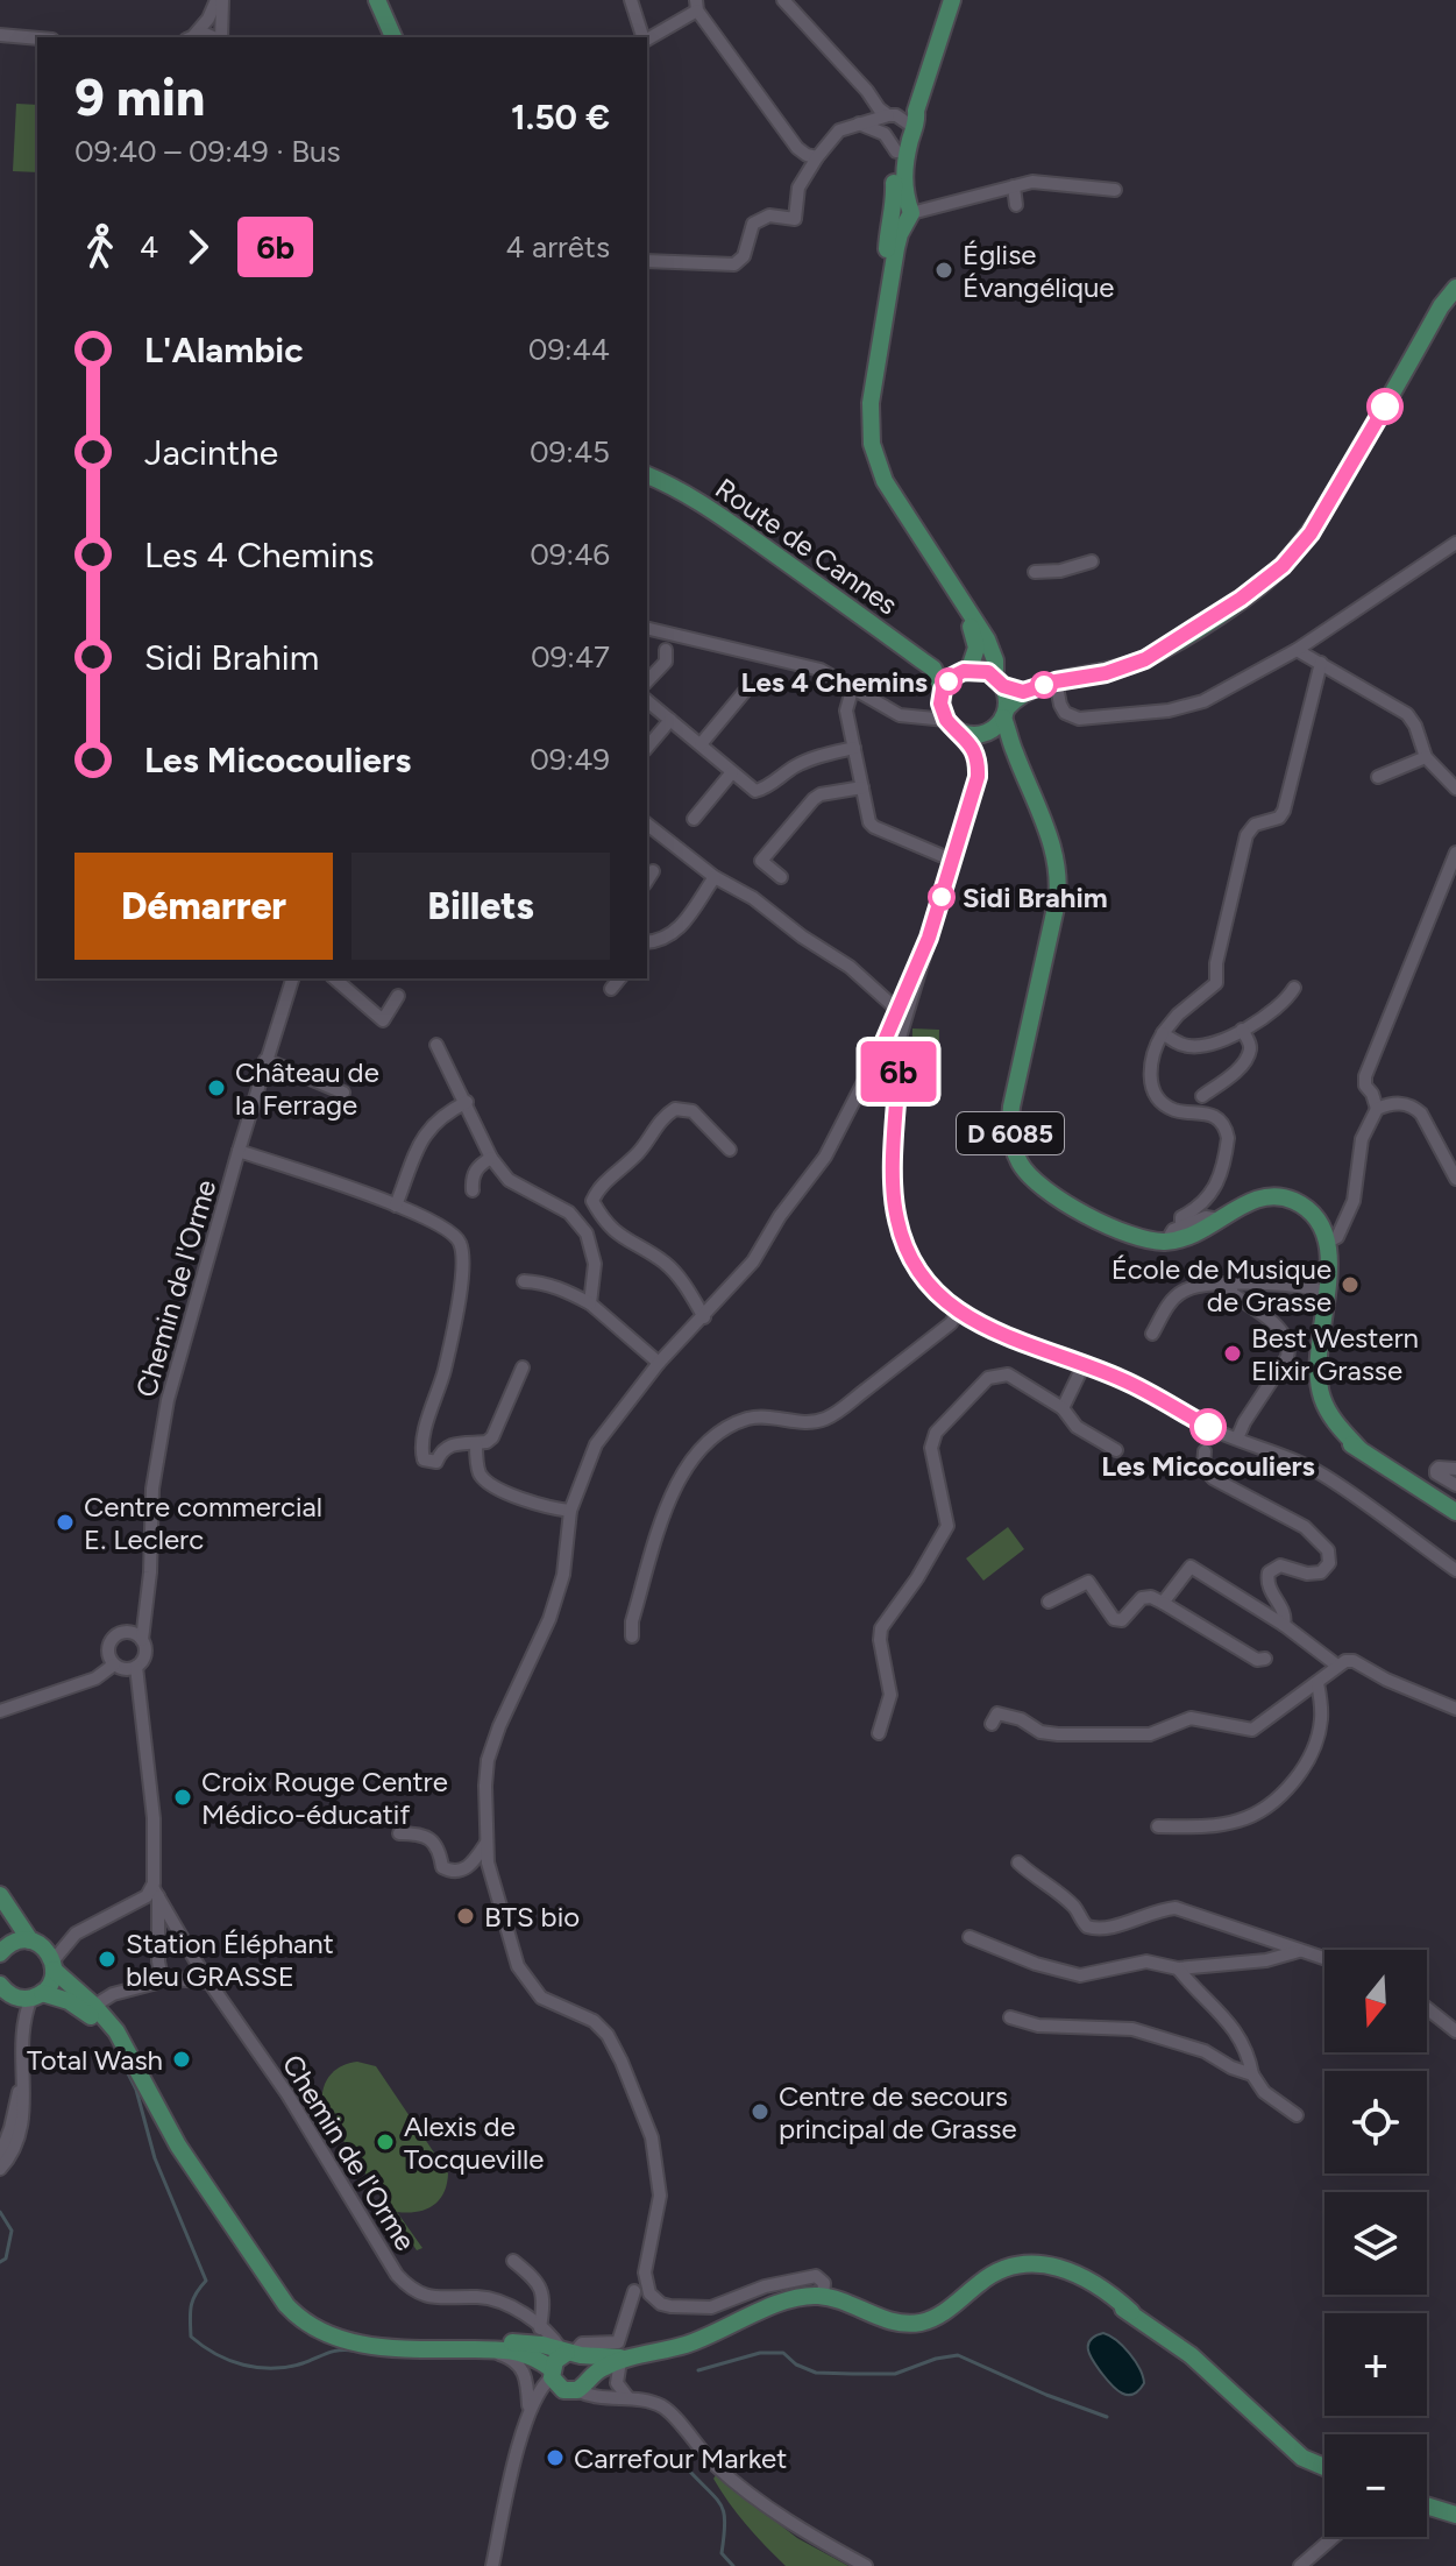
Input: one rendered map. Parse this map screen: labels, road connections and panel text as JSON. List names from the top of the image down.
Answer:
{
  "streets": {
    "main road": ["Route de Cannes", "D 6085"],
    "street": ["Chemin de l'Orme"]
  },
  "crossings": [
    ["Route de Cannes", "D 6085"]
  ],
  "places": [
    "Église Évangélique",
    "Les 4 Chemins",
    "Sidi Brahim",
    "Château de la Ferrage",
    "École de Musique de Grasse",
    "Best Western Elixir Grasse",
    "Les Micocouliers",
    "Centre commercial E. Leclerc",
    "Croix Rouge Centre Médico-éducatif",
    "BTS bio",
    "Station Éléphant bleu GRASSE",
    "Total Wash",
    "Centre de secours principal de Grasse",
    "Alexis de Tocqueville",
    "Carrefour Market"
  ],
  "lines": ["bus line 6b"],
  "north": "bottom",
  "page": {
    "on_map": "6b",
    "heading": ["9 min", "09:40 – 09:49 · Bus", "1.50 €"],
    "legs": ["4", "6b", "4 arrêts"],
    "list": [
      {
        "name": "L'Alambic",
        "value": "09:44"
      },
      {
        "name": "Jacinthe",
        "value": "09:45"
      },
      {
        "name": "Les 4 Chemins",
        "value": "09:46"
      },
      {
        "name": "Sidi Brahim",
        "value": "09:47"
      },
      {
        "name": "Les Micocouliers",
        "value": "09:49"
      }
    ],
    "buttons": ["Démarrer", "Billets"],
    "map_buttons": ["+", "−"]
  }
}
